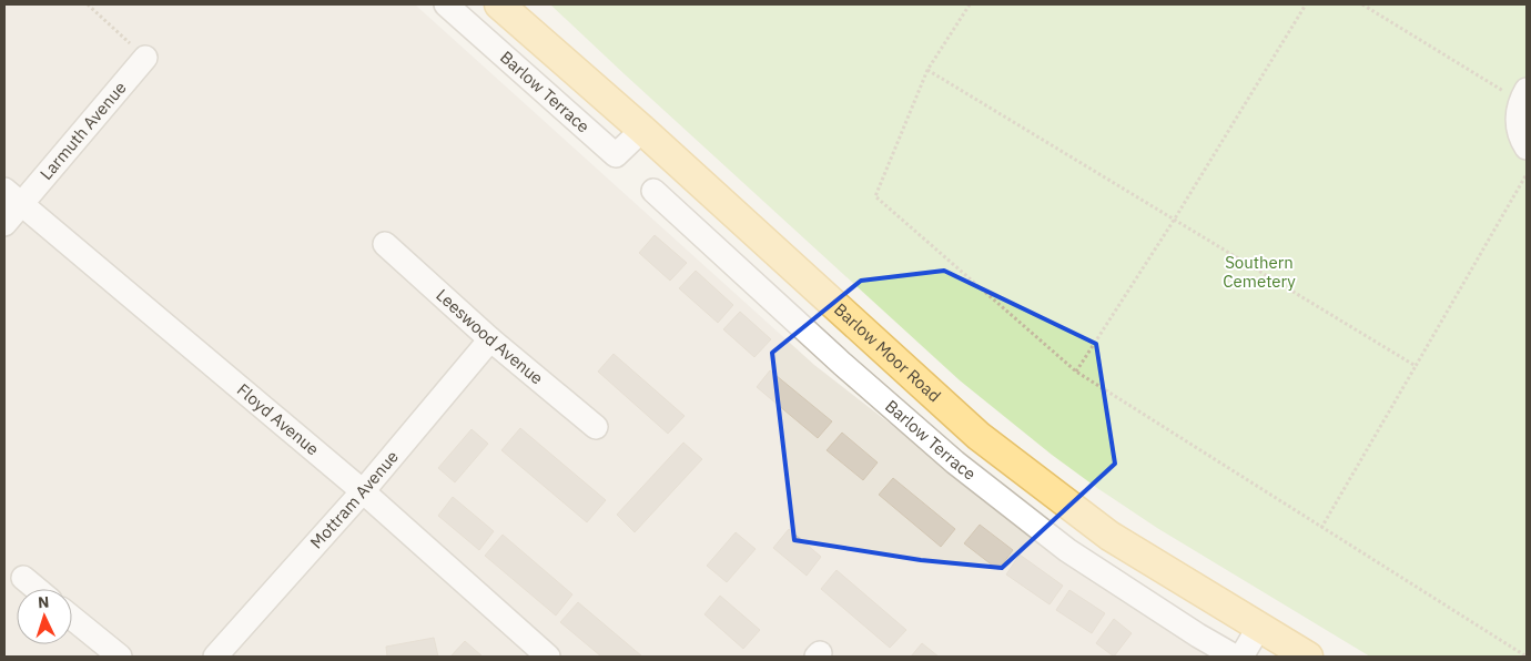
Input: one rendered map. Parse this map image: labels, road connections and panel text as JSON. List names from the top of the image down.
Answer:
{
  "streets": {
    "main road": ["Barlow Moor Road"],
    "street": [
      "Barlow Terrace",
      "Larmuth Avenue",
      "Leeswood Avenue",
      "Floyd Avenue",
      "Mottram Avenue"
    ]
  },
  "crossings": [
    ["Barlow Terrace", "Barlow Moor Road"],
    ["Larmuth Avenue", "Floyd Avenue"],
    ["Leeswood Avenue", "Mottram Avenue"],
    ["Floyd Avenue", "Mottram Avenue"]
  ],
  "parks": ["Southern Cemetery"],
  "north": "top"
}
